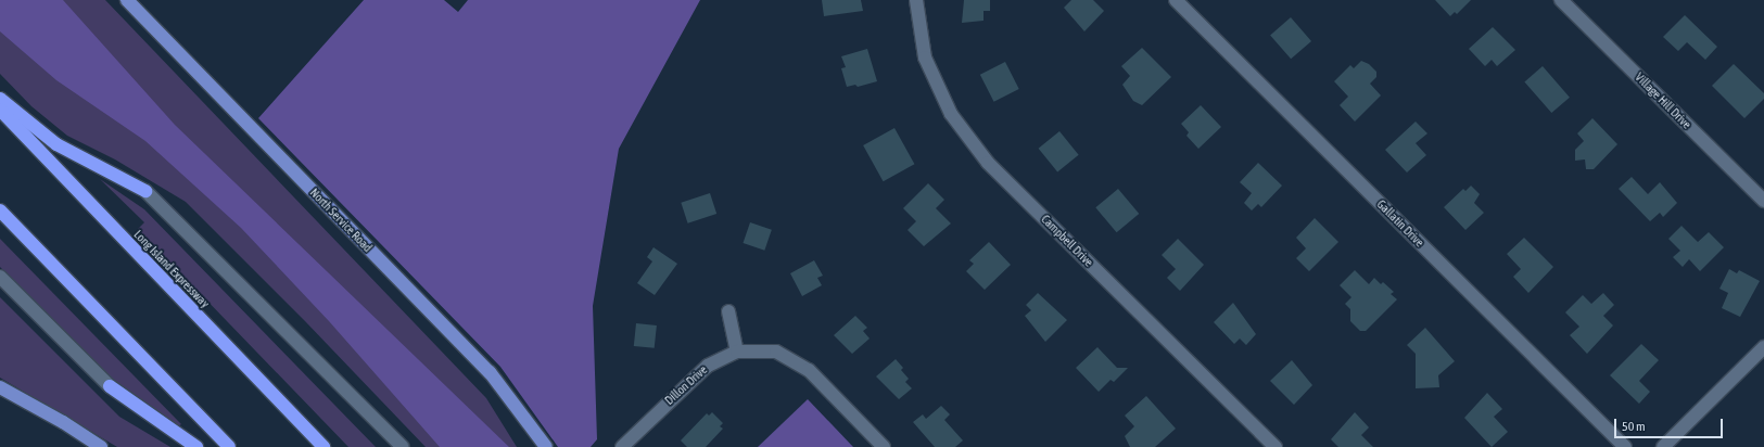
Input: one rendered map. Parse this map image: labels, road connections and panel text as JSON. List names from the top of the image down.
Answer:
{
  "streets": {
    "highway": ["Long Island Expressway"],
    "main road": ["North Service Road"],
    "street": [
      "Village Hill Drive",
      "Gallatin Drive",
      "Campbell Drive",
      "Dillon Drive"
    ]
  },
  "scale_bar": "50 m"
}
